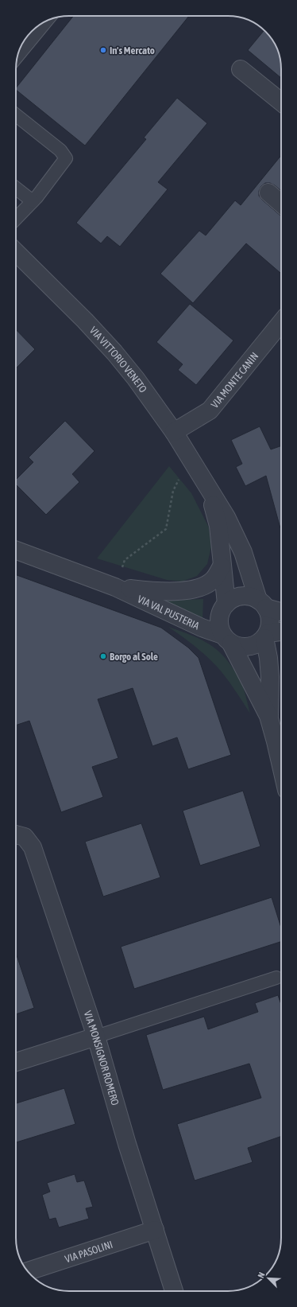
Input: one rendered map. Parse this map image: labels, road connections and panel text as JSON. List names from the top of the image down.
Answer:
{
  "streets": {
    "street": [
      "VIA VITTORIO VENETO",
      "VIA MONTE CANIN",
      "VIA VAL PUSTERIA",
      "VIA MONSIGNOR ROMERO",
      "VIA PASOLINI"
    ]
  },
  "crossings": [
    ["VIA VITTORIO VENETO", "VIA MONTE CANIN"],
    ["VIA VITTORIO VENETO", "VIA VAL PUSTERIA"],
    ["VIA MONSIGNOR ROMERO", "VIA PASOLINI"]
  ],
  "places": ["In's Mercato", "Borgo al Sole"],
  "north": "top left"
}
